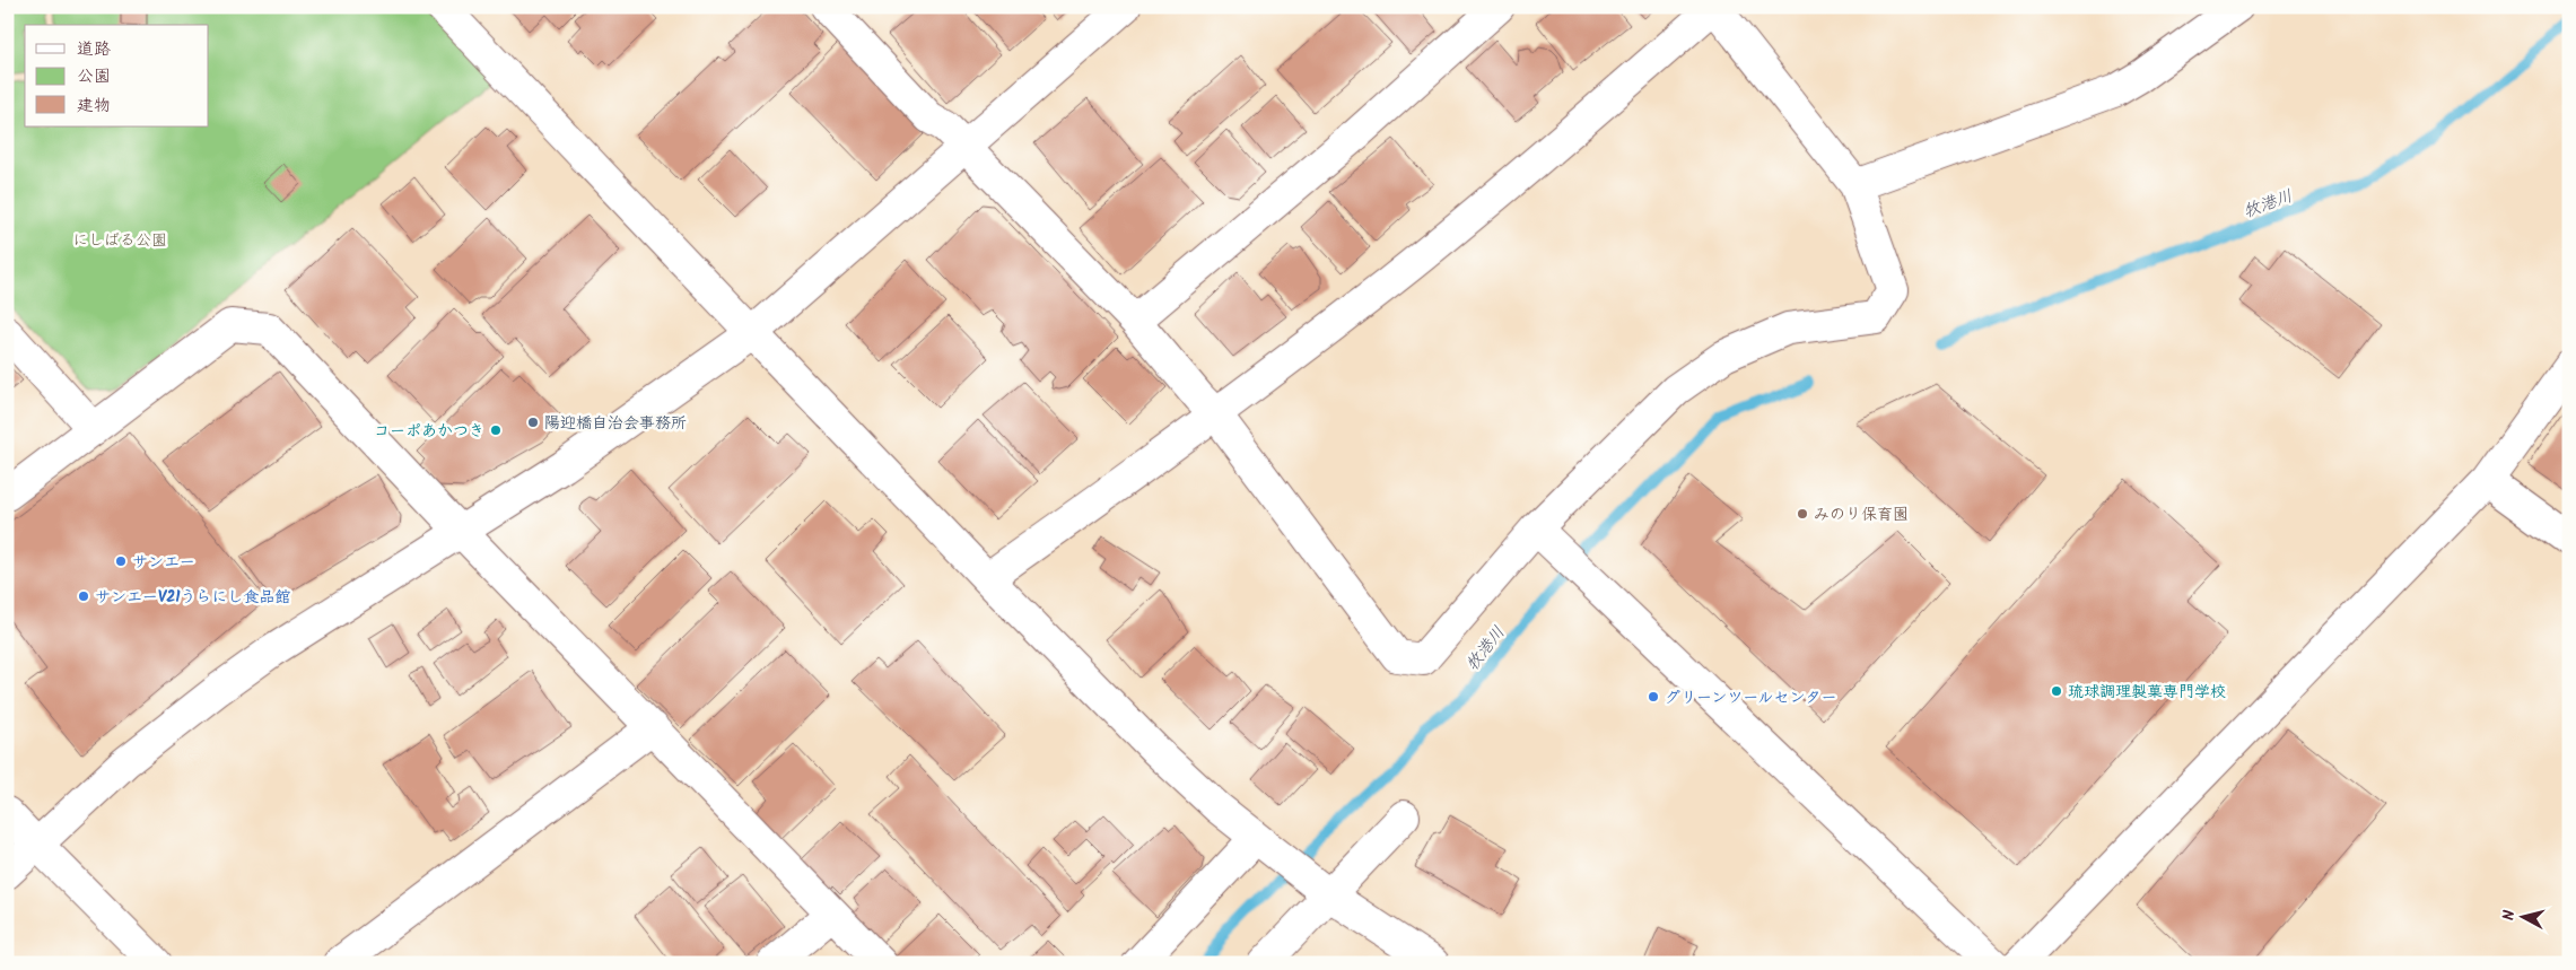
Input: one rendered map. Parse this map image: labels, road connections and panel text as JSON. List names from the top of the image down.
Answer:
{
  "water": ["牧港川"],
  "parks": ["にしばる公園"],
  "places": [
    "陽迎橋自治会事務所",
    "コーポあかつき",
    "みのり保育園",
    "サンエー",
    "サンエーV21うらにし食品館",
    "琉球調理製菓専門学校",
    "グリーンツールセンター"
  ],
  "legend": ["道路", "公園", "建物"],
  "north": "left"
}
